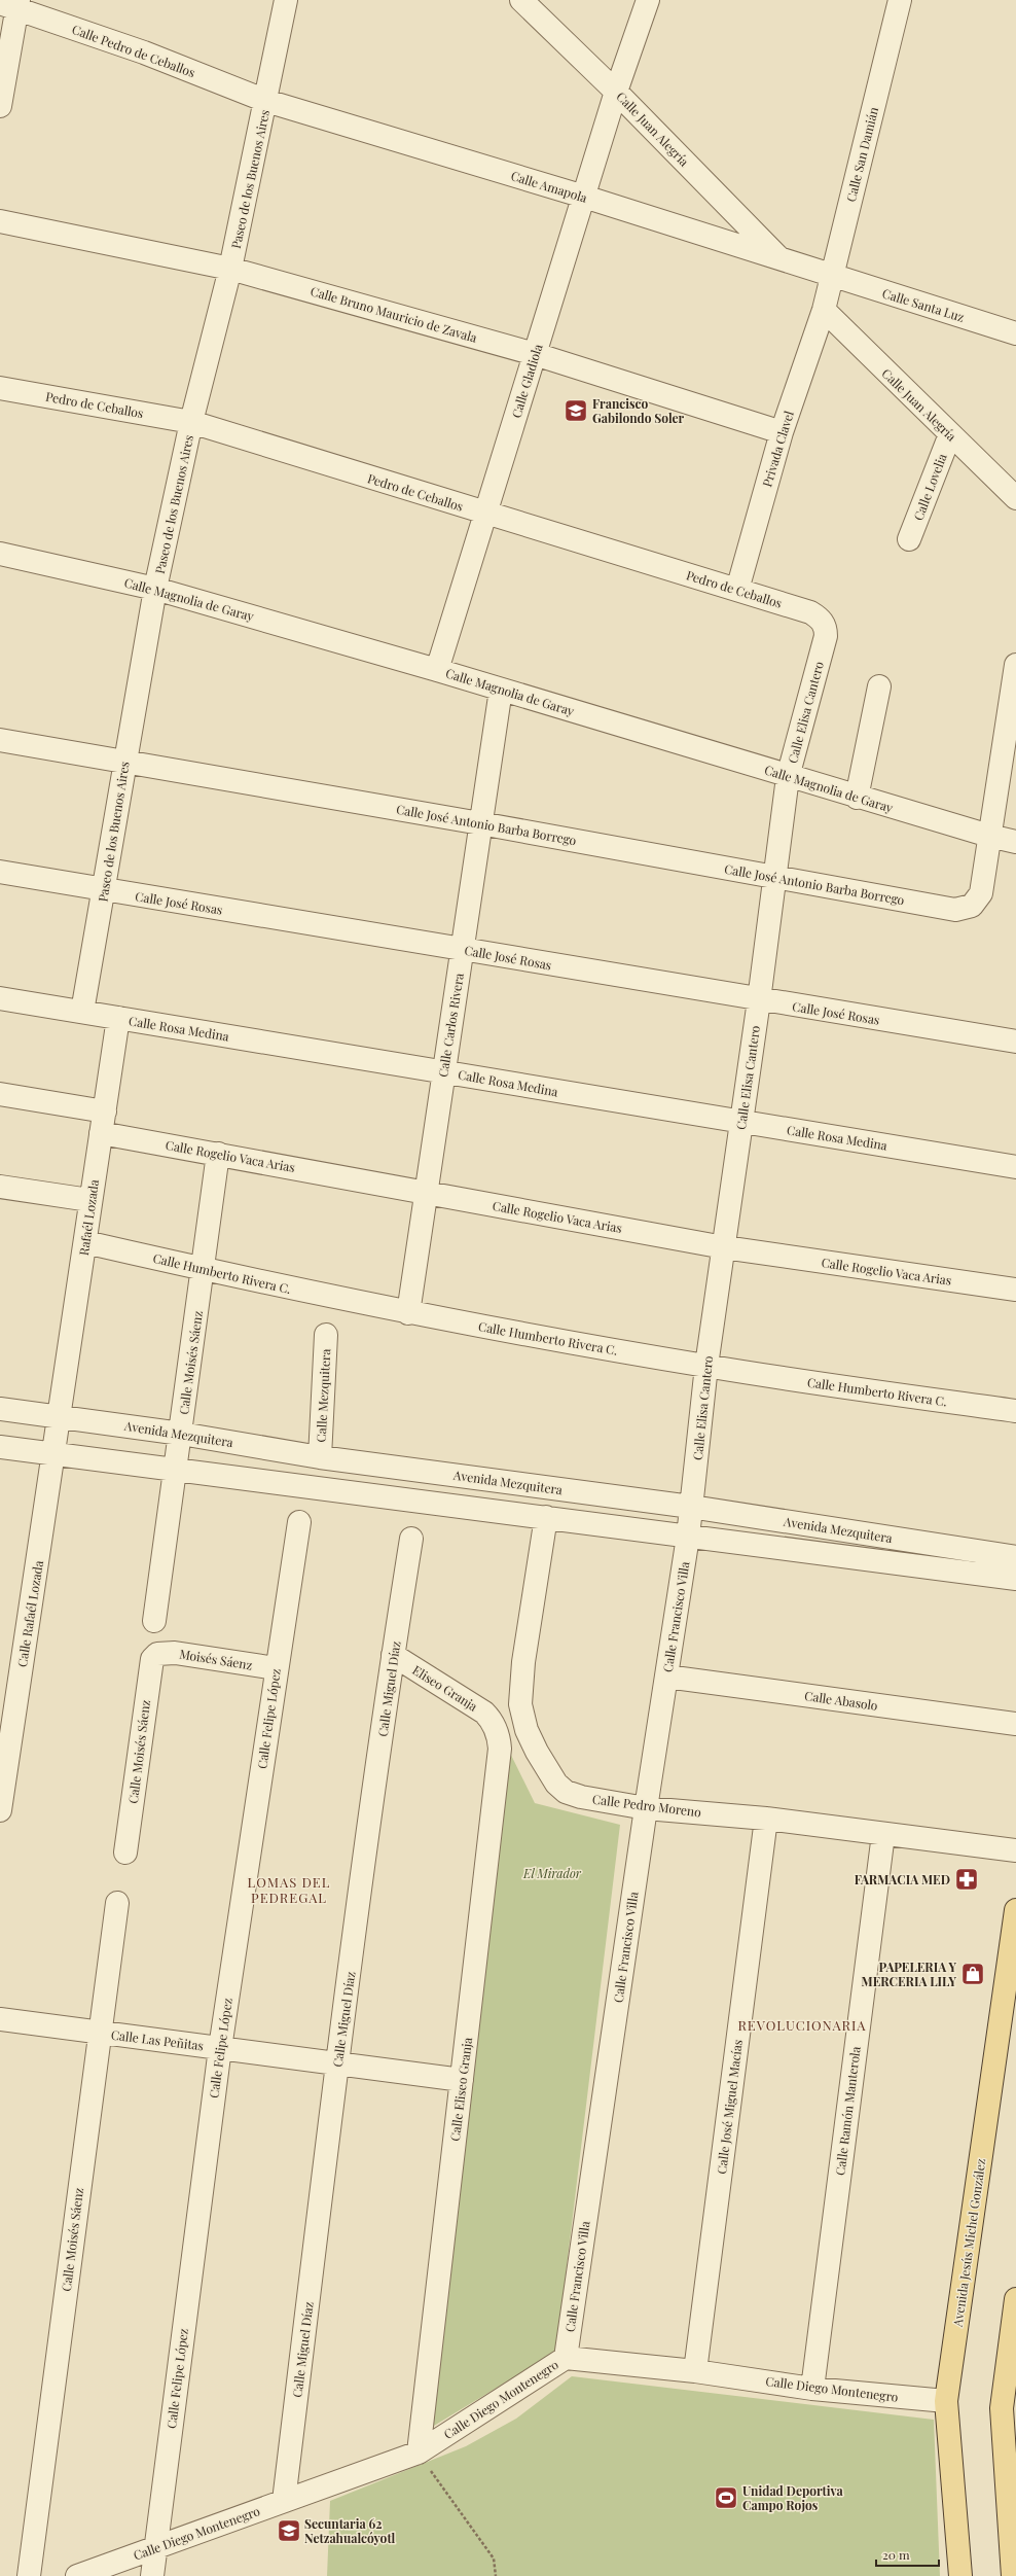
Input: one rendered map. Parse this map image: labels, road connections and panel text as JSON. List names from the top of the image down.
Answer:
{
  "streets": {
    "main road": ["Avenida Jesús Michel González"],
    "street": [
      "Calle Pedro de Ceballos",
      "Calle Juan Alegría",
      "Calle San Damián",
      "Paseo de los Buenos Aires",
      "Calle Amapola",
      "Calle Santa Luz",
      "Calle Bruno Mauricio de Zavala",
      "Calle Gladiola",
      "Pedro de Ceballos",
      "Privada Clavel",
      "Calle Lovelia",
      "Calle Magnolia de Garay",
      "Calle Elisa Cantero",
      "Calle José Antonio Barba Borrego",
      "Calle José Rosas",
      "Calle Carlos Rivera",
      "Calle Rosa Medina",
      "Calle Rogelio Vaca Arias",
      "Rafaél Lozada",
      "Calle Humberto Rivera C.",
      "Calle Moisés Sáenz",
      "Calle Mezquitera",
      "Avenida Mezquitera",
      "Calle Rafaél Lozada",
      "Calle Francisco Villa",
      "Moisés Sáenz",
      "Eliseo Granja",
      "Calle Miguel Díaz",
      "Calle Abasolo",
      "Calle Felipe López",
      "Calle Pedro Moreno",
      "Calle Las Peñitas",
      "Calle Eliseo Granja",
      "Calle José Miguel Macías",
      "Calle Ramón Manterola",
      "Calle Diego Montenegro"
    ]
  },
  "crossings": [
    ["Calle Pedro de Ceballos", "Paseo de los Buenos Aires"],
    ["Calle Pedro de Ceballos", "Calle Amapola"],
    ["Calle Juan Alegría", "Calle San Damián"],
    ["Calle Juan Alegría", "Calle Amapola"],
    ["Calle Juan Alegría", "Calle Gladiola"],
    ["Calle Juan Alegría", "Privada Clavel"],
    ["Calle Juan Alegría", "Calle Lovelia"],
    ["Calle San Damián", "Calle Amapola"],
    ["Calle San Damián", "Calle Santa Luz"],
    ["Calle San Damián", "Privada Clavel"],
    ["Paseo de los Buenos Aires", "Calle Amapola"],
    ["Paseo de los Buenos Aires", "Calle Bruno Mauricio de Zavala"],
    ["Paseo de los Buenos Aires", "Pedro de Ceballos"],
    ["Paseo de los Buenos Aires", "Calle Magnolia de Garay"],
    ["Paseo de los Buenos Aires", "Calle José Antonio Barba Borrego"],
    ["Paseo de los Buenos Aires", "Calle José Rosas"],
    ["Paseo de los Buenos Aires", "Calle Rosa Medina"],
    ["Calle Amapola", "Calle Santa Luz"],
    ["Calle Amapola", "Calle Gladiola"],
    ["Calle Bruno Mauricio de Zavala", "Calle Gladiola"],
    ["Calle Bruno Mauricio de Zavala", "Privada Clavel"],
    ["Calle Gladiola", "Pedro de Ceballos"],
    ["Calle Gladiola", "Calle Magnolia de Garay"],
    ["Pedro de Ceballos", "Privada Clavel"],
    ["Pedro de Ceballos", "Calle Elisa Cantero"],
    ["Calle Magnolia de Garay", "Calle Elisa Cantero"],
    ["Calle Magnolia de Garay", "Calle José Antonio Barba Borrego"],
    ["Calle Magnolia de Garay", "Calle Carlos Rivera"],
    ["Calle Elisa Cantero", "Calle José Antonio Barba Borrego"],
    ["Calle Elisa Cantero", "Calle José Rosas"],
    ["Calle Elisa Cantero", "Calle Rosa Medina"],
    ["Calle Elisa Cantero", "Calle Rogelio Vaca Arias"],
    ["Calle Elisa Cantero", "Calle Humberto Rivera C."],
    ["Calle Elisa Cantero", "Avenida Mezquitera"],
    ["Calle Elisa Cantero", "Calle Francisco Villa"],
    ["Calle José Antonio Barba Borrego", "Calle Carlos Rivera"],
    ["Calle José Rosas", "Calle Carlos Rivera"],
    ["Calle Carlos Rivera", "Calle Rosa Medina"],
    ["Calle Carlos Rivera", "Calle Rogelio Vaca Arias"],
    ["Calle Carlos Rivera", "Calle Humberto Rivera C."],
    ["Calle Rosa Medina", "Rafaél Lozada"],
    ["Calle Rogelio Vaca Arias", "Rafaél Lozada"],
    ["Calle Rogelio Vaca Arias", "Calle Moisés Sáenz"],
    ["Rafaél Lozada", "Calle Humberto Rivera C."],
    ["Rafaél Lozada", "Avenida Mezquitera"],
    ["Rafaél Lozada", "Calle Rafaél Lozada"],
    ["Calle Humberto Rivera C.", "Calle Moisés Sáenz"],
    ["Calle Moisés Sáenz", "Avenida Mezquitera"],
    ["Calle Moisés Sáenz", "Moisés Sáenz"],
    ["Calle Moisés Sáenz", "Calle Las Peñitas"],
    ["Calle Mezquitera", "Avenida Mezquitera"],
    ["Avenida Mezquitera", "Calle Rafaél Lozada"],
    ["Avenida Mezquitera", "Calle Francisco Villa"],
    ["Avenida Mezquitera", "Calle Pedro Moreno"],
    ["Calle Francisco Villa", "Calle Abasolo"],
    ["Calle Francisco Villa", "Calle Pedro Moreno"],
    ["Calle Francisco Villa", "Calle Diego Montenegro"],
    ["Moisés Sáenz", "Calle Felipe López"],
    ["Eliseo Granja", "Calle Miguel Díaz"],
    ["Eliseo Granja", "Calle Eliseo Granja"],
    ["Calle Miguel Díaz", "Calle Las Peñitas"],
    ["Calle Miguel Díaz", "Calle Diego Montenegro"],
    ["Calle Felipe López", "Calle Las Peñitas"],
    ["Calle Felipe López", "Calle Diego Montenegro"],
    ["Calle Pedro Moreno", "Calle José Miguel Macías"],
    ["Calle Pedro Moreno", "Calle Ramón Manterola"],
    ["Calle Las Peñitas", "Calle Eliseo Granja"],
    ["Calle Eliseo Granja", "Calle Diego Montenegro"],
    ["Calle José Miguel Macías", "Calle Diego Montenegro"],
    ["Calle Ramón Manterola", "Calle Diego Montenegro"],
    ["Avenida Jesús Michel González", "Calle Diego Montenegro"]
  ],
  "districts": ["LOMAS DEL PEDREGAL", "REVOLUCIONARIA"],
  "parks": ["El Mirador"],
  "places": {
    "school or university": ["Francisco Gabilondo Soler", "Secuntaria 62 Netzahualcóyotl"],
    "pharmacy": ["FARMACIA MED"],
    "shop": ["PAPELERIA Y MERCERIA LILY"],
    "sports": ["Unidad Deportiva Campo Rojos"]
  },
  "scale_bar": "20 m"
}
